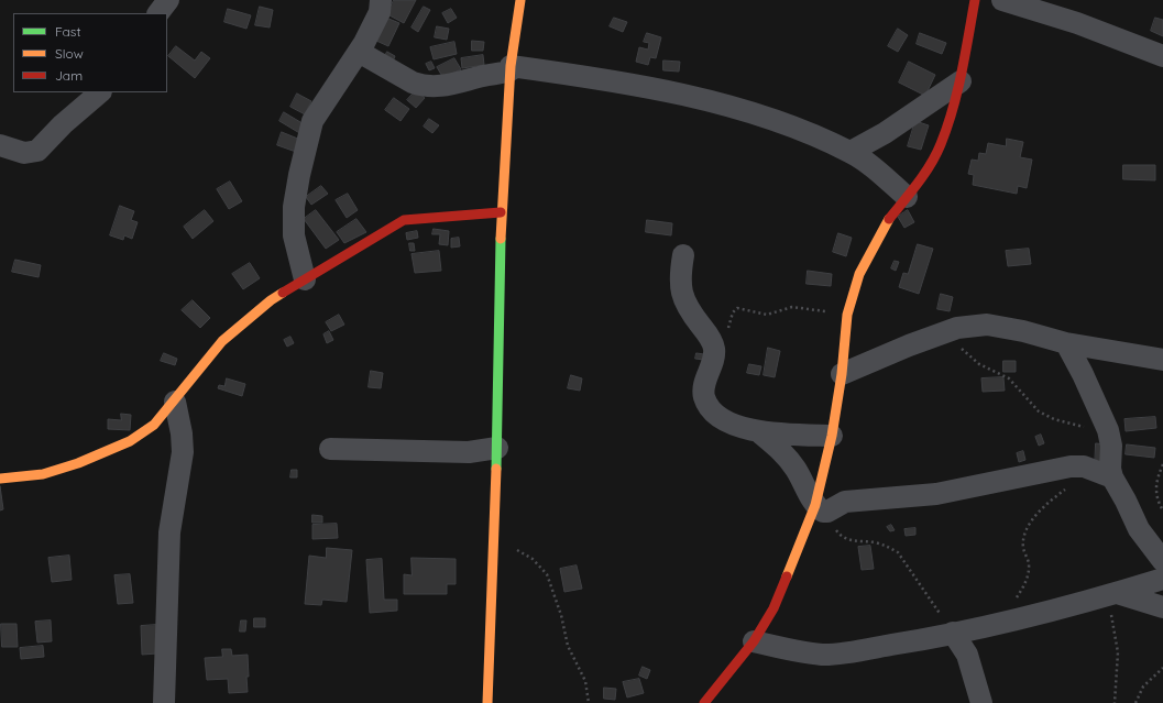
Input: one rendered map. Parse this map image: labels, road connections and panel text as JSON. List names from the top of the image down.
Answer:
{
  "legend": ["Fast", "Slow", "Jam"]
}
